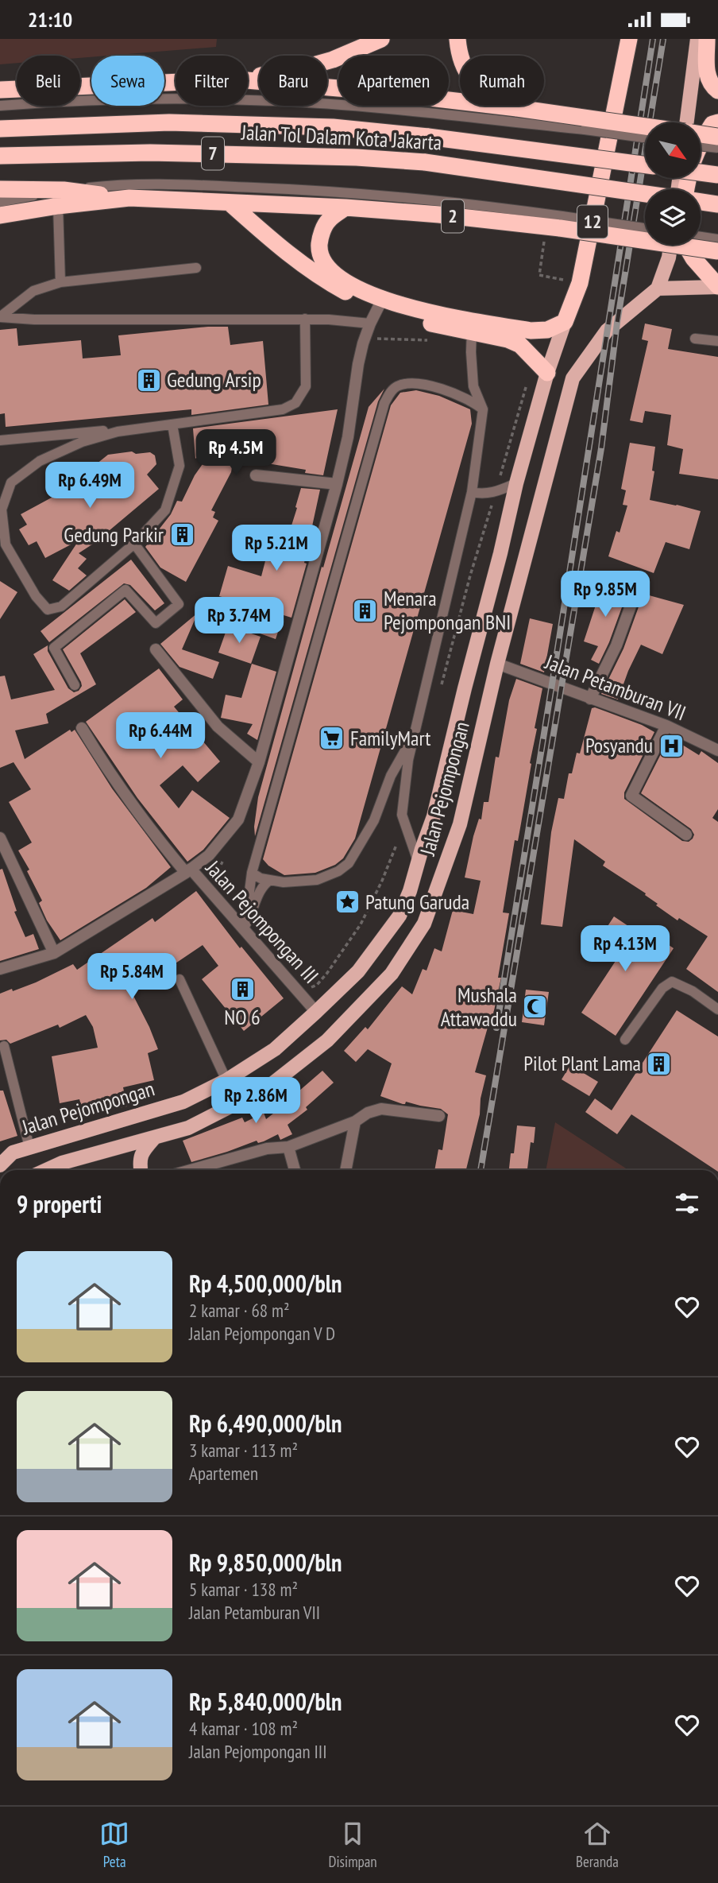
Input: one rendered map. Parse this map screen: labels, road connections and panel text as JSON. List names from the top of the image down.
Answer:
{
  "streets": {
    "highway": [
      "Jalan Tol Dalam Kota Jakarta",
      "7",
      "2",
      "12"
    ],
    "main road": ["Jalan Pejompongan"],
    "street": ["Jalan Petamburan VII", "Jalan Pejompongan III"]
  },
  "crossings": [
    ["12", "Jalan Pejompongan"],
    ["Jalan Petamburan VII", "Jalan Pejompongan"],
    ["Jalan Pejompongan", "Jalan Pejompongan III"]
  ],
  "places": {
    "building": [
      "Gedung Arsip",
      "Gedung Parkir",
      "Menara Pejompongan BNI",
      "NO 6",
      "Pilot Plant Lama"
    ],
    "supermarket": ["FamilyMart"],
    "hospital": ["Posyandu"],
    "place": ["Patung Garuda"],
    "mosque": ["Mushala Attawaddu"]
  },
  "north": "bottom right",
  "page": {
    "status": "21:10",
    "chip": [
      "Beli",
      "Sewa",
      "Filter",
      "Baru",
      "Apartemen",
      "Rumah"
    ],
    "price": [
      "Rp 4.5M",
      "Rp 6.49M",
      "Rp 5.21M",
      "Rp 9.85M",
      "Rp 3.74M",
      "Rp 6.44M",
      "Rp 4.13M",
      "Rp 5.84M",
      "Rp 2.86M"
    ],
    "heading": "9 properti",
    "list": [
      {
        "name": "Rp 4,500,000/bln",
        "note": "2 kamar · 68 m² · Jalan Pejompongan V D"
      },
      {
        "name": "Rp 6,490,000/bln",
        "note": "3 kamar · 113 m² · Apartemen"
      },
      {
        "name": "Rp 9,850,000/bln",
        "note": "5 kamar · 138 m² · Jalan Petamburan VII"
      },
      {
        "name": "Rp 5,840,000/bln",
        "note": "4 kamar · 108 m² · Jalan Pejompongan III"
      }
    ],
    "tabs": ["Peta", "Disimpan", "Beranda"]
  }
}
